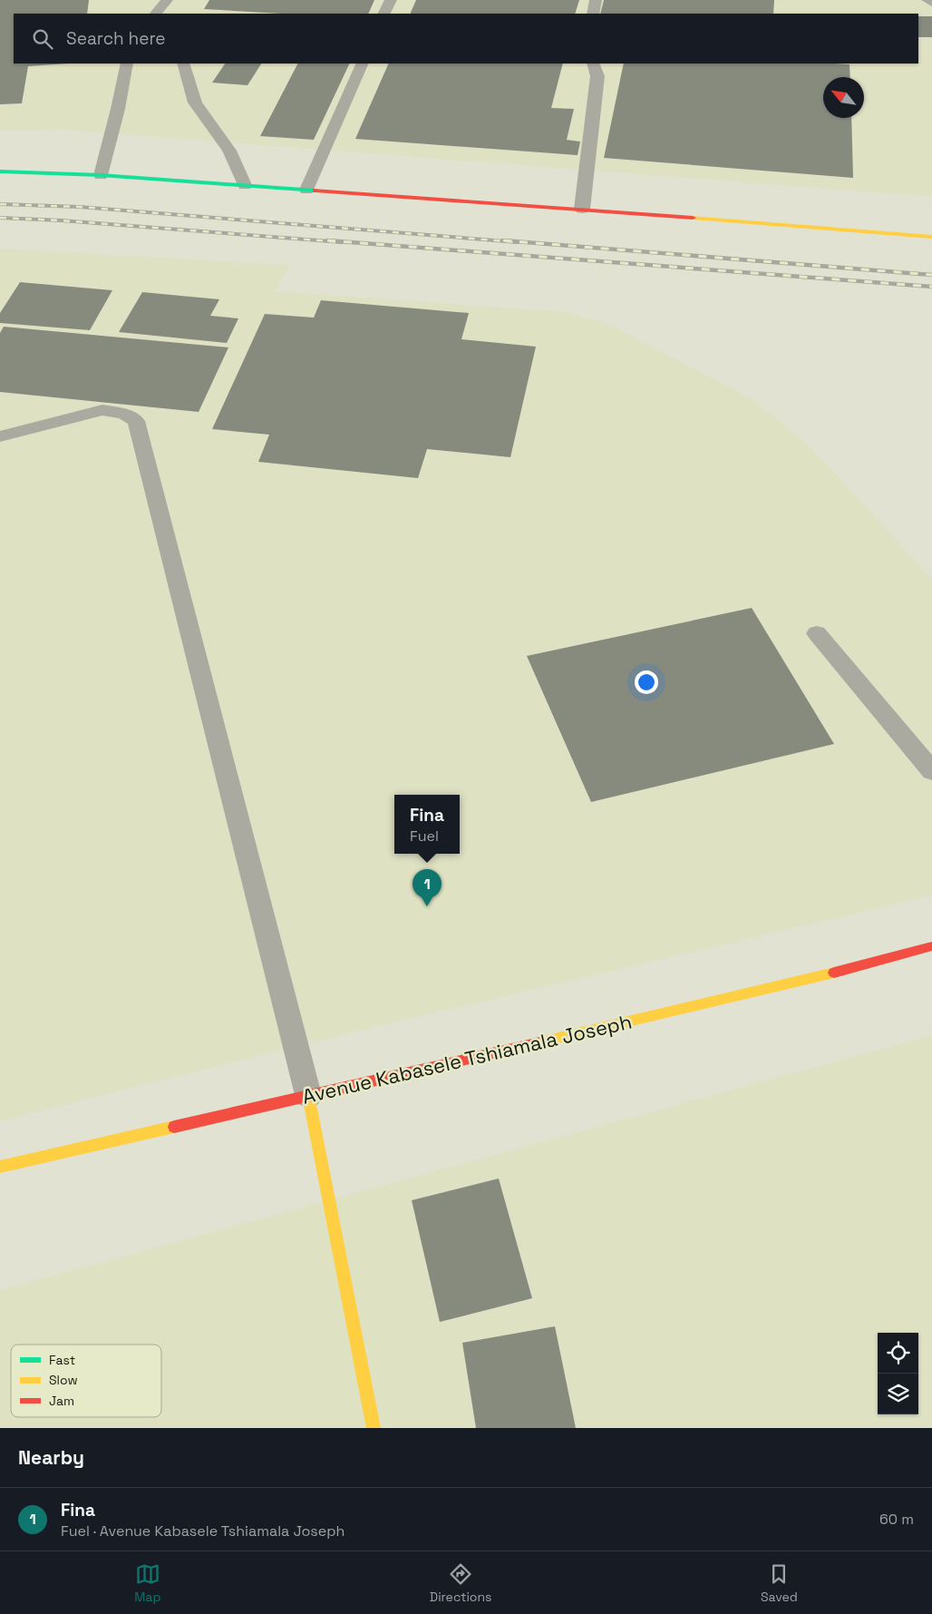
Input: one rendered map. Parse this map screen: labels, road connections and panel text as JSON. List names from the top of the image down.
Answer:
{
  "streets": {
    "main road": ["Avenue Kabasele Tshiamala Joseph"]
  },
  "legend": ["Fast", "Slow", "Jam"],
  "north": "top left",
  "page": {
    "search": "Search here",
    "popup": ["Fina", "Fuel"],
    "pins": "1",
    "heading": "Nearby",
    "list": [
      {
        "mark": "1",
        "name": "Fina",
        "note": "Fuel · Avenue Kabasele Tshiamala Joseph",
        "value": "60 m"
      }
    ],
    "nav": ["Map", "Directions", "Saved"]
  }
}
